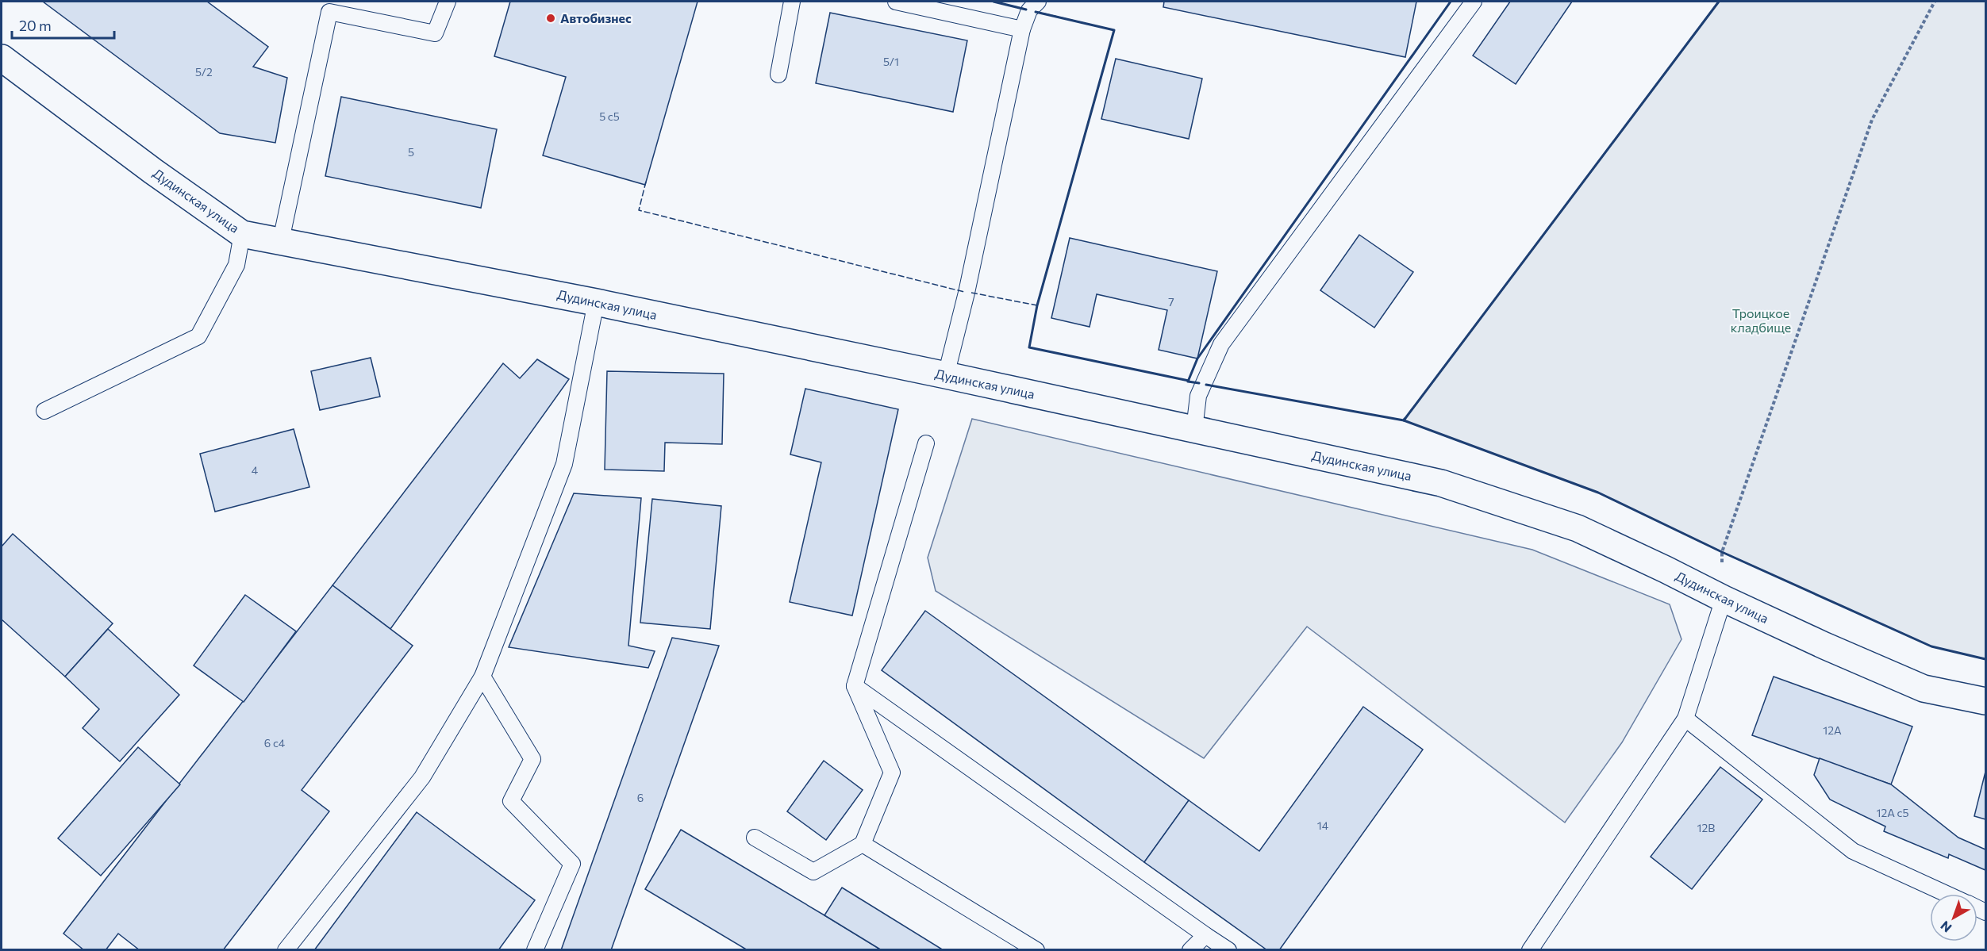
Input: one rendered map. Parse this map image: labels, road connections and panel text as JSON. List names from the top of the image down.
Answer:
{
  "streets": {
    "street": ["Дудинская улица"]
  },
  "parks": ["Троицкое кладбище"],
  "places": ["Автобизнес"],
  "house_numbers": [
    "5/1",
    "5/2",
    "5 с5",
    "5",
    "7",
    "4",
    "12А",
    "6 с4",
    "6",
    "12А с5",
    "14",
    "12В"
  ],
  "scale_bar": "20 m",
  "north": "bottom left"
}
